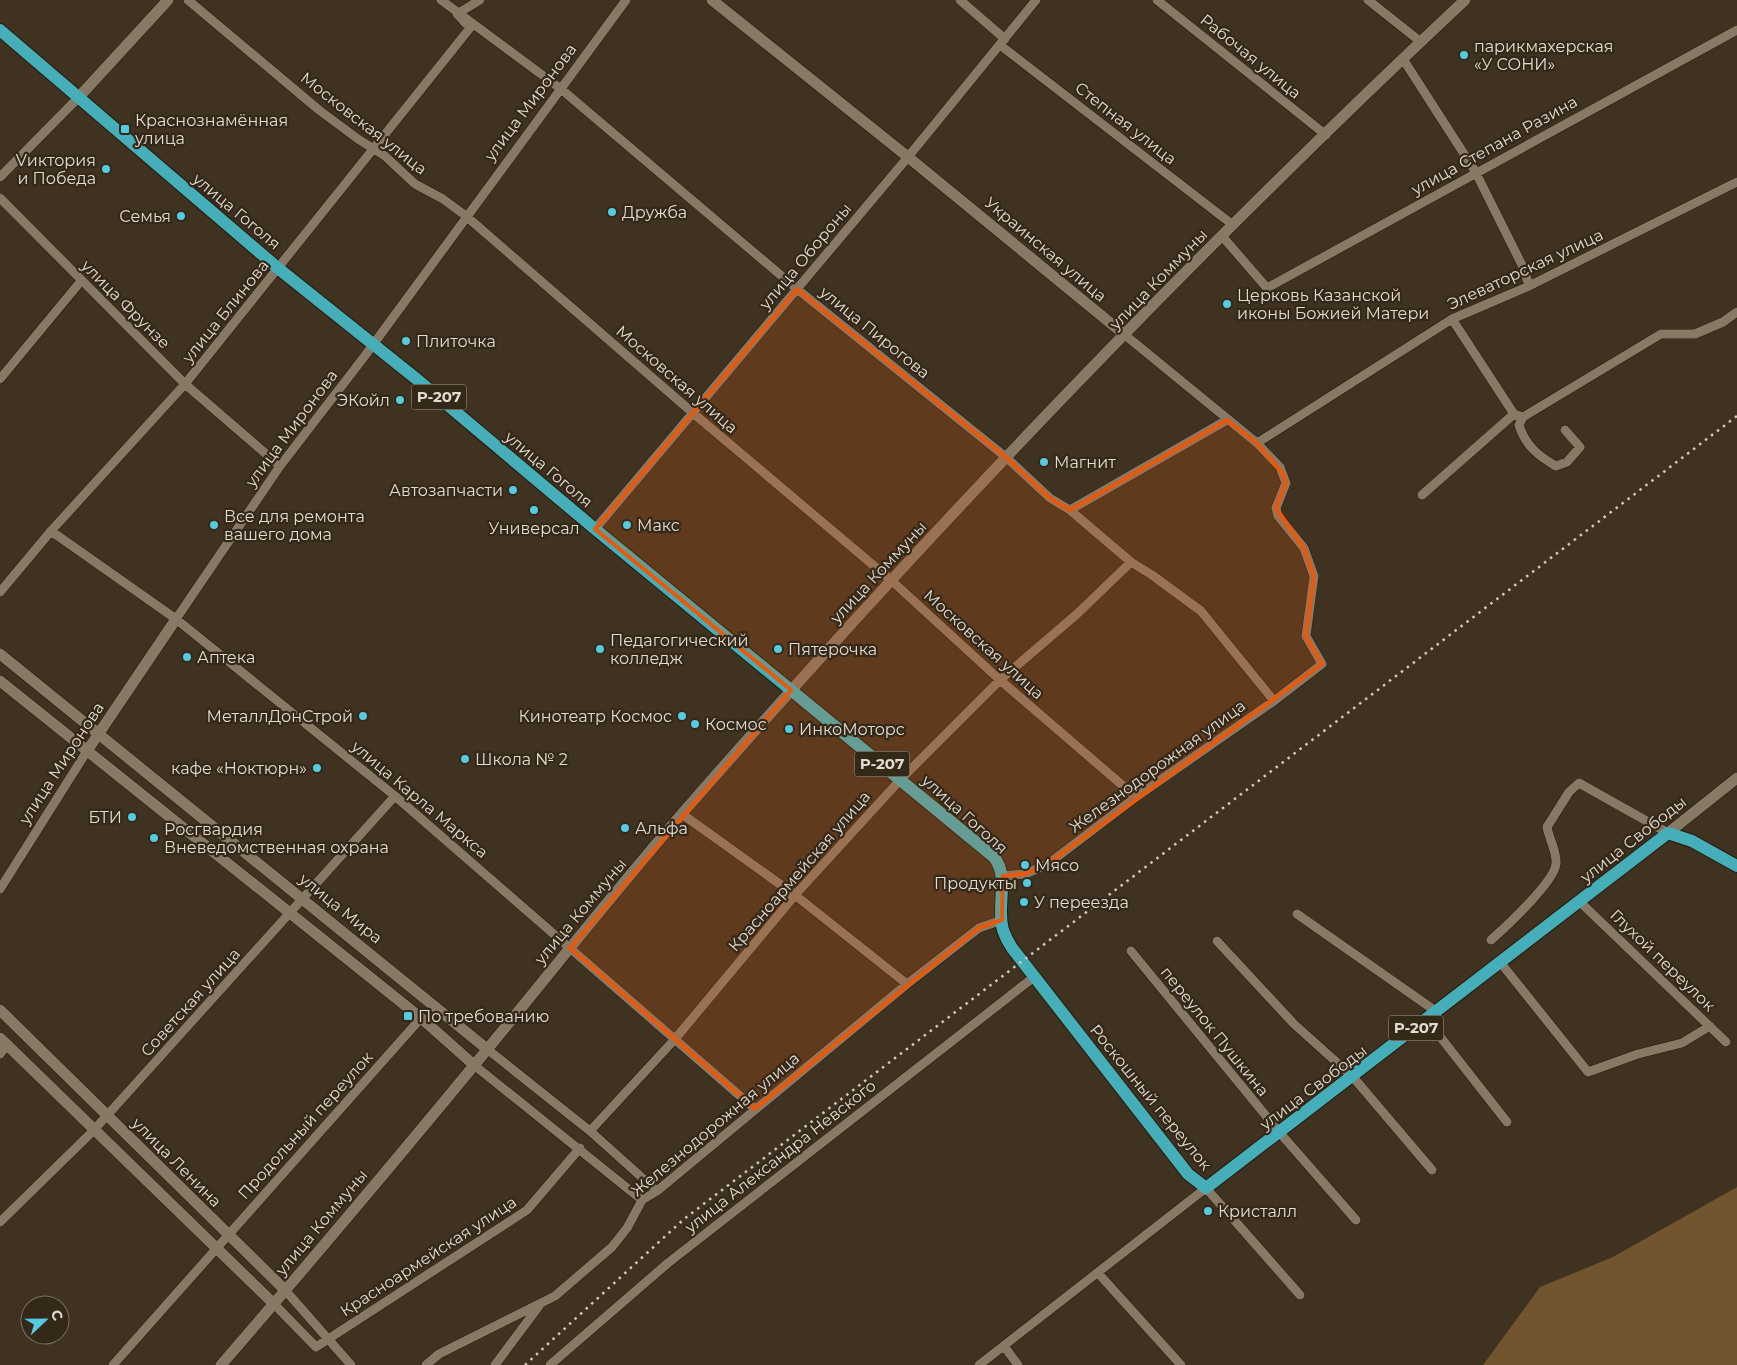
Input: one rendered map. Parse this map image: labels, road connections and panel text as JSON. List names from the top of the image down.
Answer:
{
  "streets": {
    "main road": [
      "улица Гоголя",
      "Р-207",
      "улица Свободы",
      "Роскошный переулок"
    ],
    "street": [
      "Рабочая улица",
      "улица Миронова",
      "Московская улица",
      "Степная улица",
      "улица Степана Разина",
      "Украинская улица",
      "улица Обороны",
      "Элеваторская улица",
      "улица Коммуны",
      "улица Фрунзе",
      "улица Блинова",
      "улица Пирогова",
      "Железнодорожная улица",
      "улица Карла Маркса",
      "Красноармейская улица",
      "улица Мира",
      "Глухой переулок",
      "Советская улица",
      "переулок Пушкина",
      "Продольный переулок",
      "улица Александра Невского",
      "улица Ленина"
    ]
  },
  "crossings": [
    ["Рабочая улица", "улица Коммуны"],
    ["улица Миронова", "Московская улица"],
    ["улица Миронова", "улица Гоголя"],
    ["улица Миронова", "улица Фрунзе"],
    ["улица Миронова", "улица Пирогова"],
    ["улица Миронова", "улица Карла Маркса"],
    ["улица Миронова", "улица Мира"],
    ["Московская улица", "улица Обороны"],
    ["Московская улица", "улица Коммуны"],
    ["Московская улица", "улица Блинова"],
    ["Московская улица", "Железнодорожная улица"],
    ["Московская улица", "Красноармейская улица"],
    ["Степная улица", "улица Обороны"],
    ["Степная улица", "улица Коммуны"],
    ["улица Степана Разина", "улица Коммуны"],
    ["улица Гоголя", "улица Обороны"],
    ["улица Гоголя", "улица Коммуны"],
    ["улица Гоголя", "улица Блинова"],
    ["улица Гоголя", "Железнодорожная улица"],
    ["улица Гоголя", "Красноармейская улица"],
    ["улица Гоголя", "Роскошный переулок"],
    ["Украинская улица", "улица Обороны"],
    ["Украинская улица", "Элеваторская улица"],
    ["Украинская улица", "улица Коммуны"],
    ["Украинская улица", "Железнодорожная улица"],
    ["улица Обороны", "улица Пирогова"],
    ["улица Коммуны", "улица Пирогова"],
    ["улица Коммуны", "улица Карла Маркса"],
    ["улица Коммуны", "улица Мира"],
    ["улица Коммуны", "улица Ленина"],
    ["улица Фрунзе", "улица Блинова"],
    ["улица Блинова", "улица Пирогова"],
    ["улица Блинова", "улица Карла Маркса"],
    ["улица Пирогова", "Железнодорожная улица"],
    ["улица Пирогова", "Красноармейская улица"],
    ["Железнодорожная улица", "улица Карла Маркса"],
    ["Железнодорожная улица", "улица Мира"],
    ["улица Карла Маркса", "Красноармейская улица"],
    ["улица Карла Маркса", "Советская улица"],
    ["улица Свободы", "Глухой переулок"],
    ["улица Свободы", "переулок Пушкина"],
    ["улица Свободы", "Роскошный переулок"],
    ["Красноармейская улица", "улица Мира"],
    ["Красноармейская улица", "улица Ленина"],
    ["улица Мира", "Советская улица"],
    ["Советская улица", "улица Ленина"],
    ["Роскошный переулок", "улица Александра Невского"],
    ["Продольный переулок", "улица Ленина"]
  ],
  "places": {
    "other": [
      "парикмахерская «У СОНИ»",
      "Vиктория и Победа",
      "Дружба",
      "Семья",
      "Церковь Казанской иконы Божией Матери",
      "Плиточка",
      "ЭКойл",
      "Магнит",
      "Автозапчасти",
      "Универсал",
      "Все для ремонта вашего дома",
      "Макс",
      "Педагогический колледж",
      "Пятерочка",
      "Аптека",
      "МеталлДонСтрой",
      "Кинотеатр Космос",
      "Космос",
      "ИнкоМоторс",
      "Школа № 2",
      "кафе «Ноктюрн»",
      "БТИ",
      "Альфа",
      "Росгвардия Вневедомственная охрана",
      "Мясо",
      "Продукты",
      "У переезда",
      "Кристалл"
    ],
    "transit": ["Краснознамённая улица", "По требованию"]
  },
  "north": "right"
}
